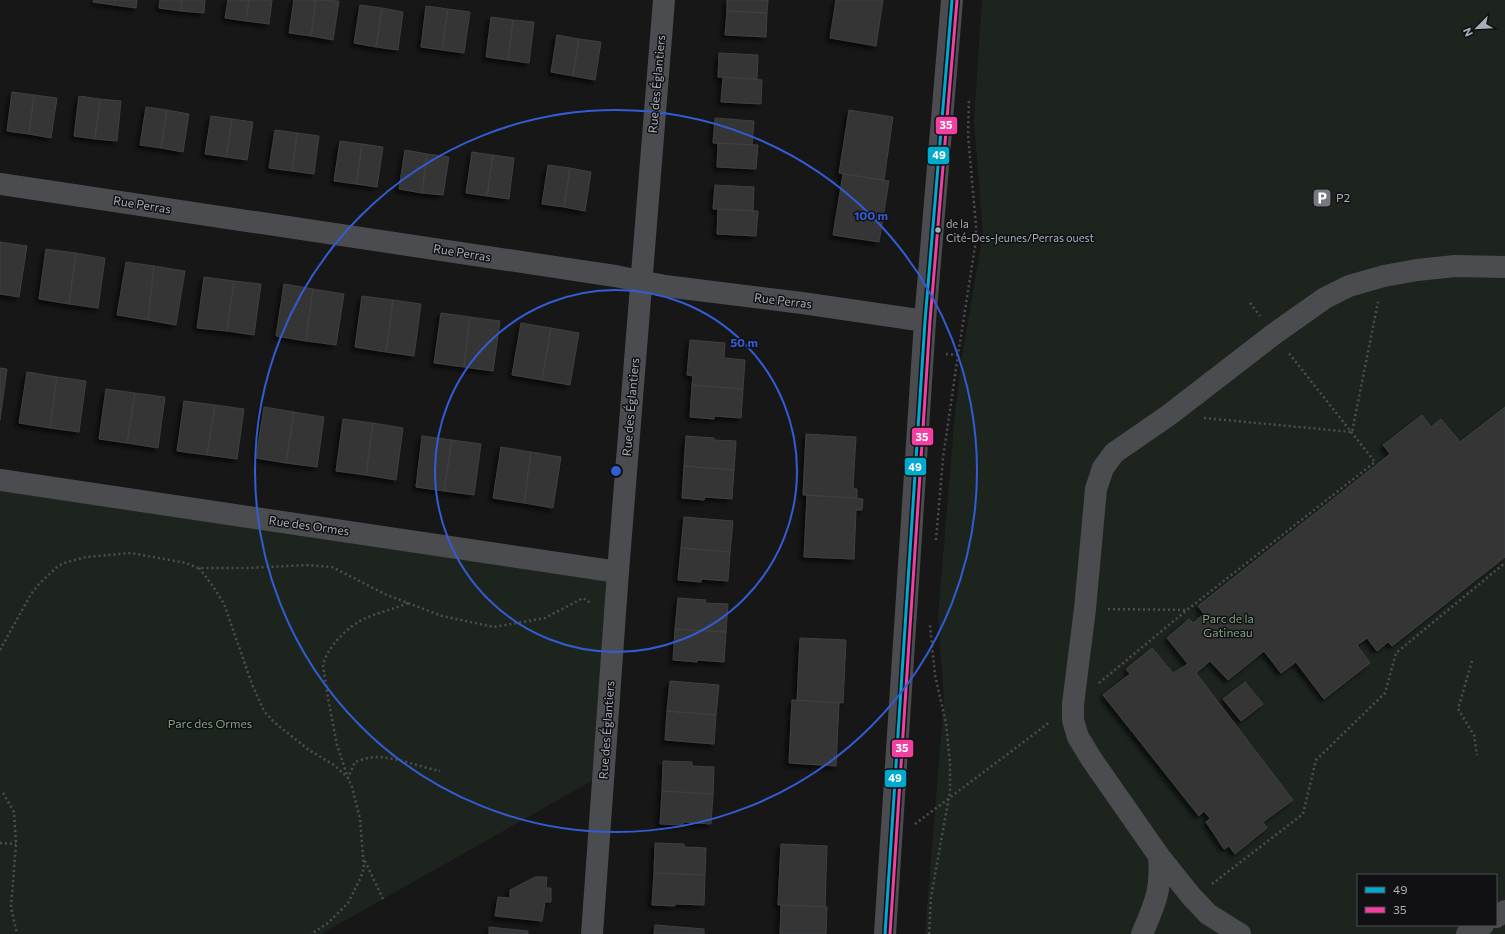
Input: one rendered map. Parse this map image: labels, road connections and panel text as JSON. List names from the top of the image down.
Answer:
{
  "streets": {
    "street": ["Rue des Églantiers", "Rue Perras", "Rue des Ormes"]
  },
  "crossings": [
    ["Rue des Églantiers", "Rue Perras"],
    ["Rue des Églantiers", "Rue des Ormes"]
  ],
  "parks": ["Parc de la Gatineau", "Parc des Ormes"],
  "places": {
    "parking": ["P2"],
    "other": ["de la Cité-Des-Jeunes/Perras ouest"]
  },
  "lines": ["transit line 49", "transit line 35"],
  "legend": ["49", "35"],
  "north": "bottom left",
  "rings": ["100 m", "50 m"]
}
